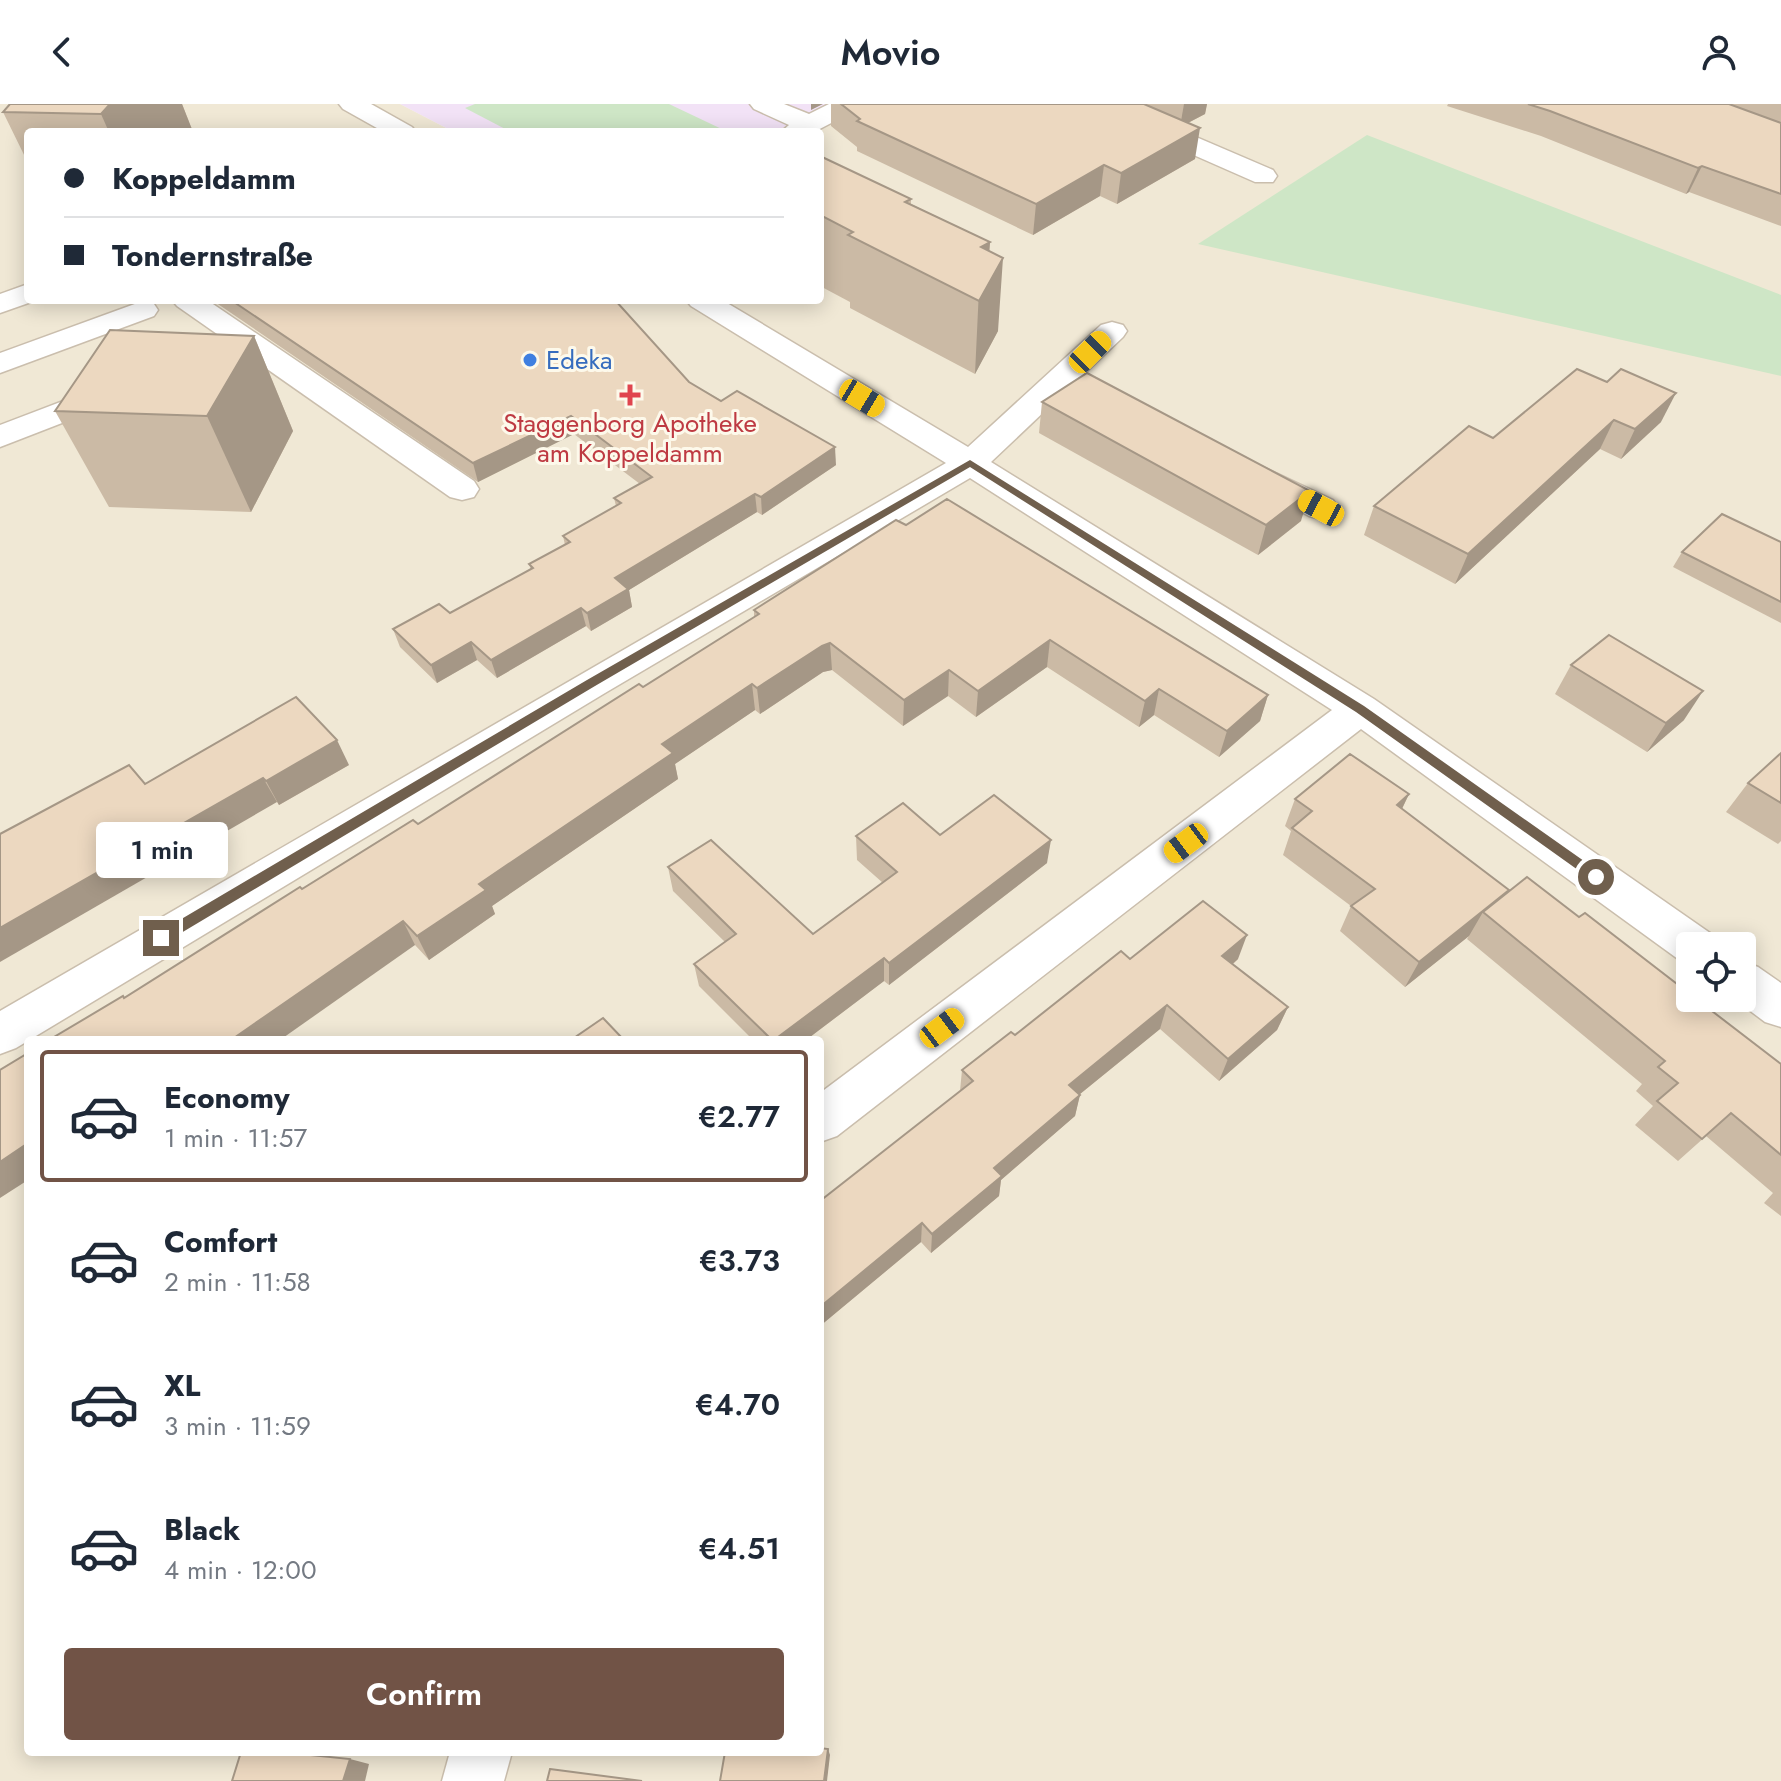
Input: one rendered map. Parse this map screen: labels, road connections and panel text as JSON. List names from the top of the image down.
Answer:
{
  "places": {
    "other": ["Edeka"],
    "health": ["Staggenborg Apotheke am Koppeldamm"]
  },
  "page": {
    "header": "Movio",
    "banner": ["Koppeldamm", "Tondernstraße"],
    "bubble": "1 min",
    "list": [
      {
        "name": "Economy",
        "note": "1 min · 11:57",
        "value": "€2.77"
      },
      {
        "name": "Comfort",
        "note": "2 min · 11:58",
        "value": "€3.73"
      },
      {
        "name": "XL",
        "note": "3 min · 11:59",
        "value": "€4.70"
      },
      {
        "name": "Black",
        "note": "4 min · 12:00",
        "value": "€4.51"
      }
    ],
    "buttons": "Confirm"
  }
}
